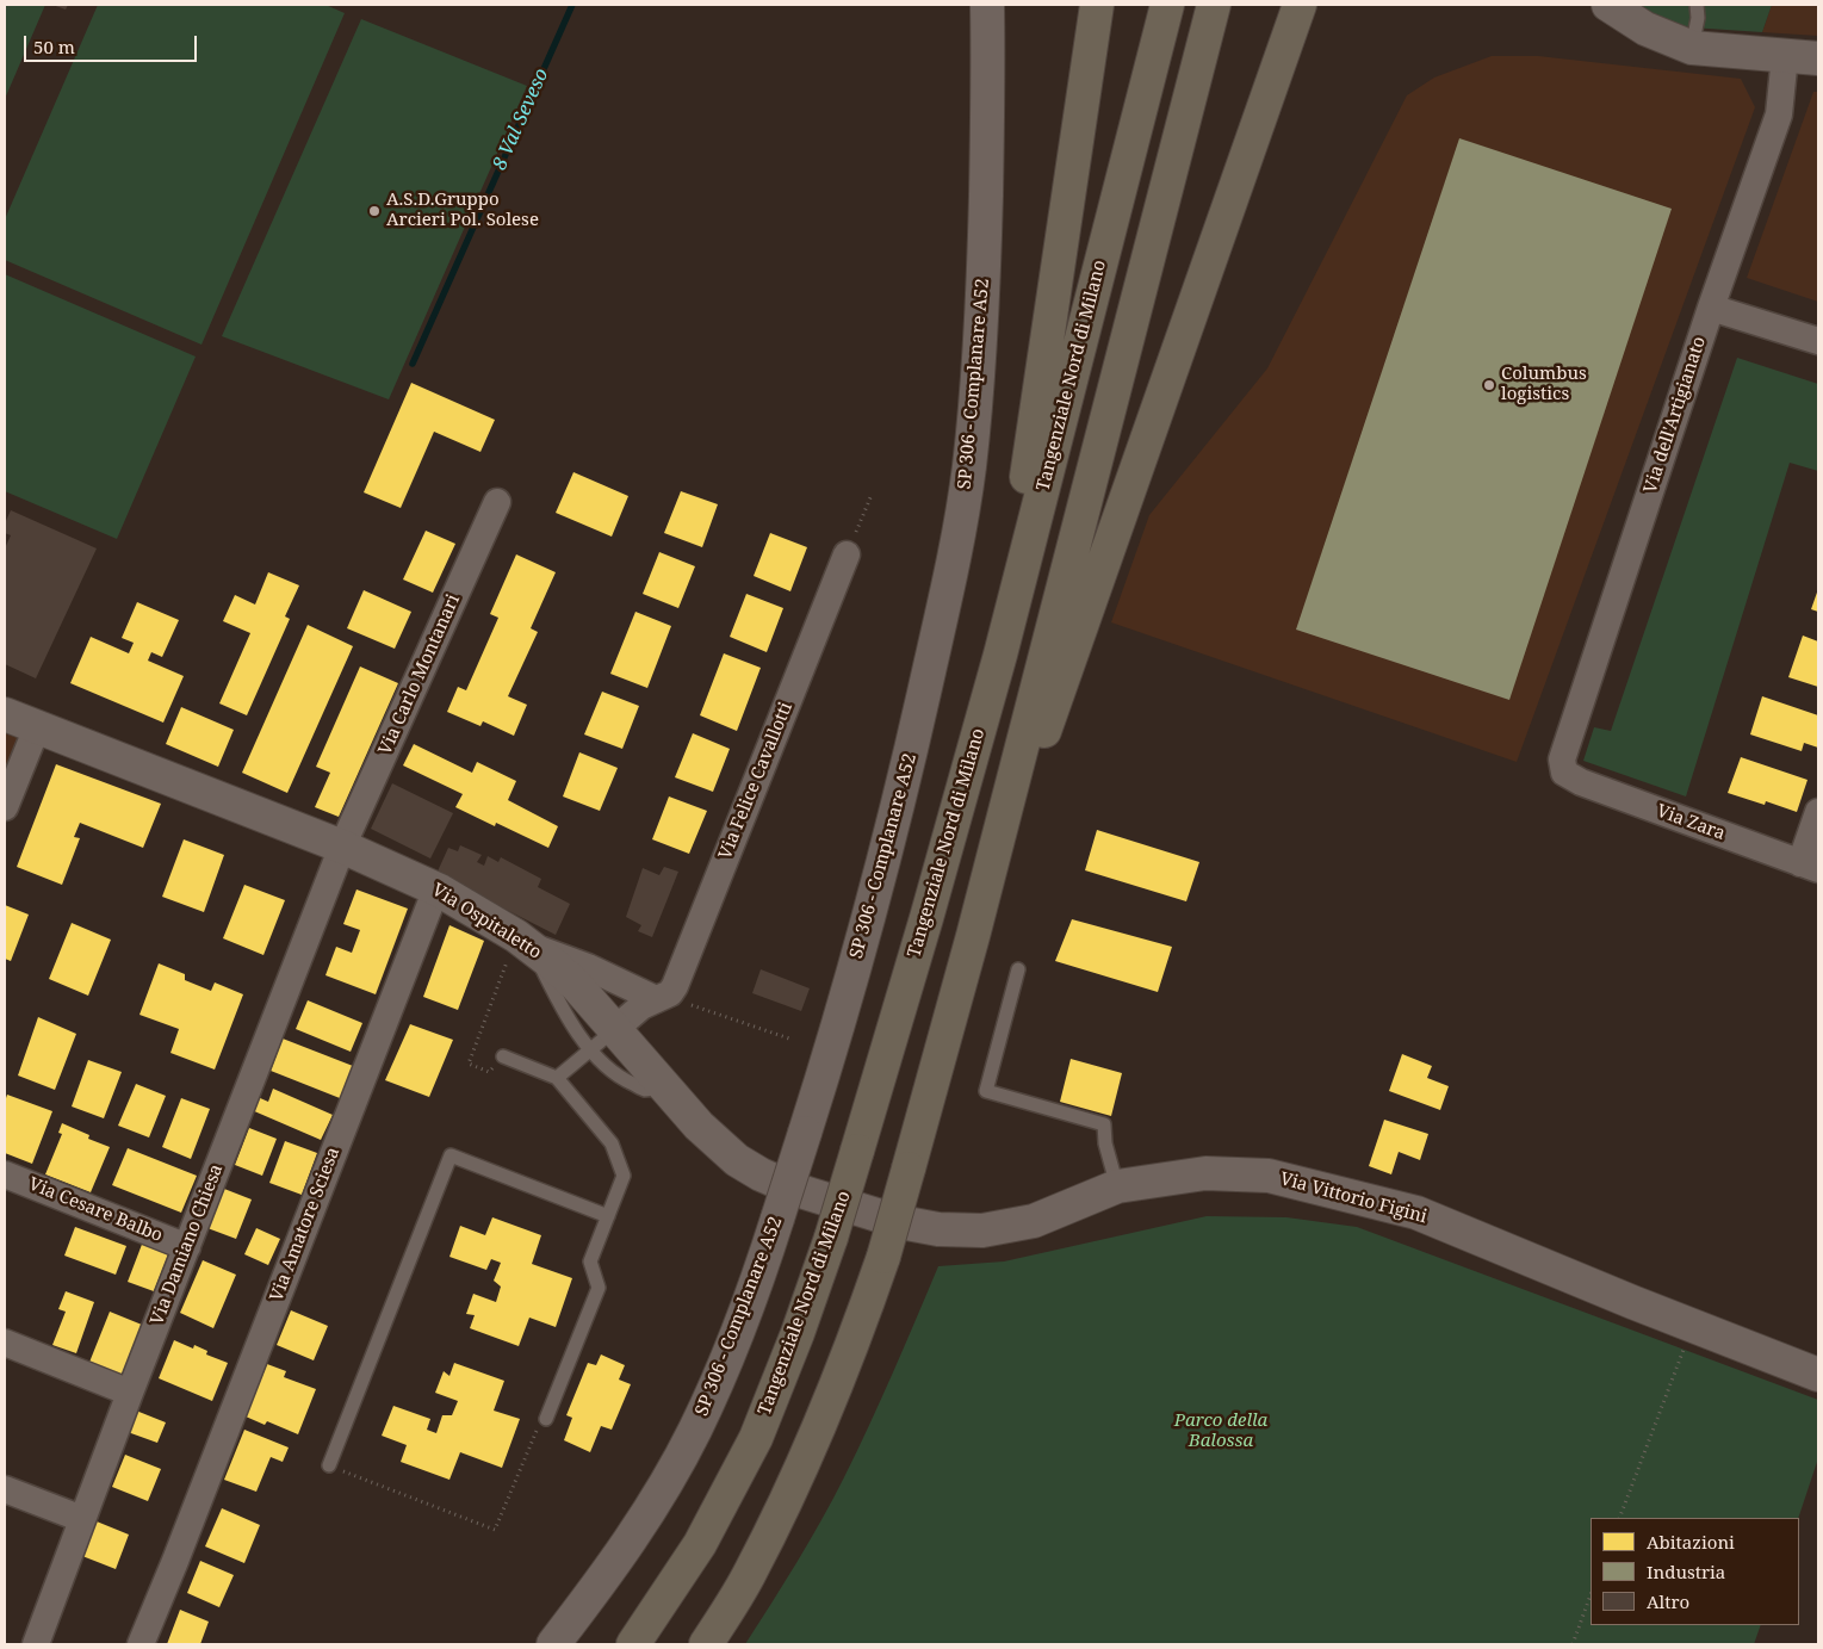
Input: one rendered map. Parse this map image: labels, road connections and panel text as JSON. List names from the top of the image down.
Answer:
{
  "streets": {
    "highway": ["Tangenziale Nord di Milano"],
    "street": [
      "SP 306 - Complanare A52",
      "Via dell'Artigianato",
      "Via Carlo Montanari",
      "Via Felice Cavallotti",
      "Via Zara",
      "Via Ospitaletto",
      "Via Vittorio Figini",
      "Via Cesare Balbo",
      "Via Amatore Sciesa",
      "Via Damiano Chiesa"
    ]
  },
  "crossings": [
    ["Via dell'Artigianato", "Via Zara"],
    ["Via Carlo Montanari", "Via Ospitaletto"],
    ["Via Carlo Montanari", "Via Damiano Chiesa"],
    ["Via Ospitaletto", "Via Vittorio Figini"],
    ["Via Ospitaletto", "Via Amatore Sciesa"],
    ["Via Ospitaletto", "Via Damiano Chiesa"],
    ["Via Cesare Balbo", "Via Damiano Chiesa"]
  ],
  "water": ["8 Val Seveso"],
  "parks": ["Parco della Balossa"],
  "places": ["A.S.D.Gruppo Arcieri Pol. Solese", "Columbus logistics"],
  "legend": ["Abitazioni", "Industria", "Altro"],
  "scale_bar": "50 m"
}
